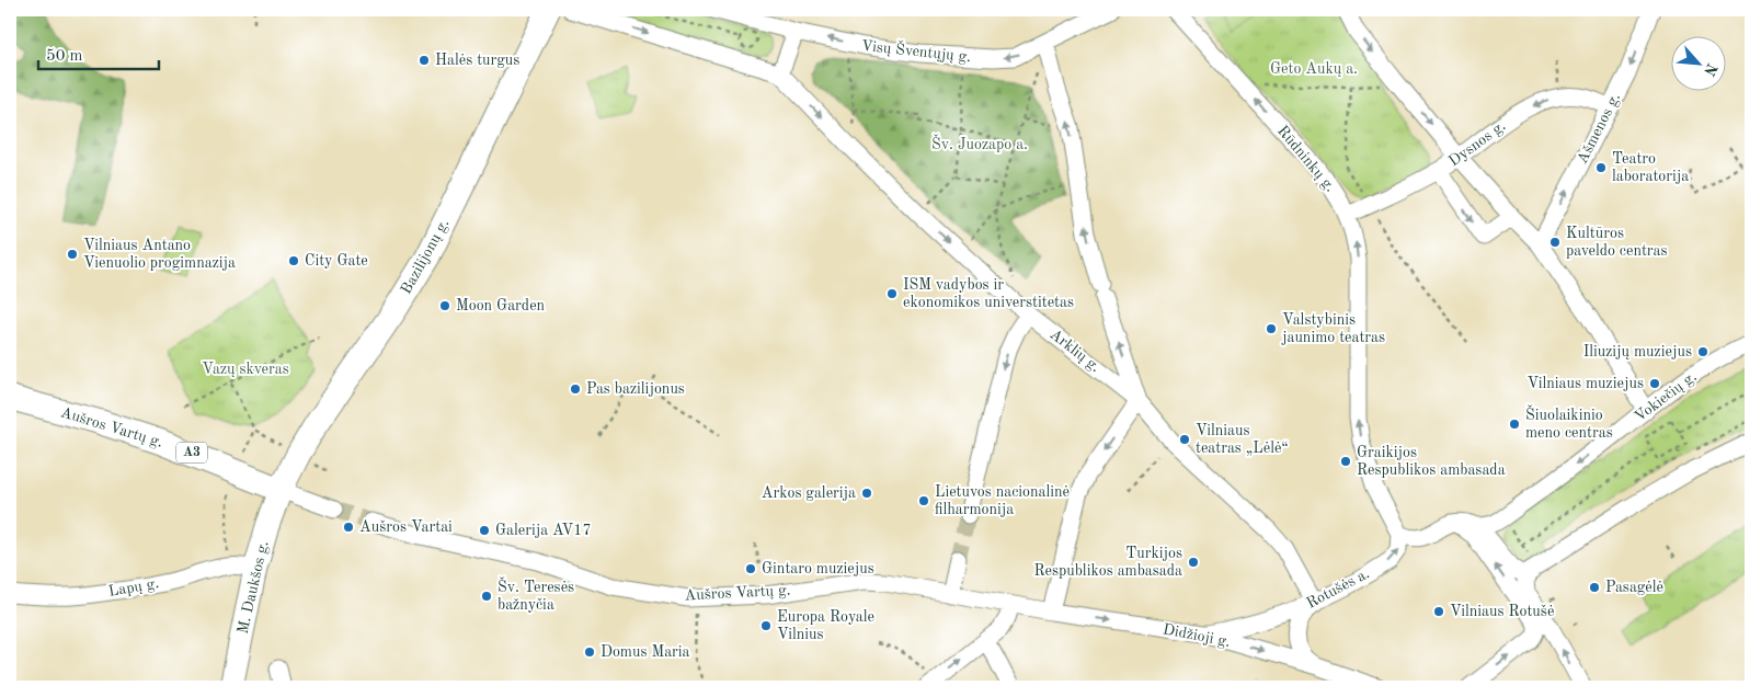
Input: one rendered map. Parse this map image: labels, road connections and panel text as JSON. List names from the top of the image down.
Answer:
{
  "streets": {
    "main road": [
      "Bazilijonų g.",
      "Aušros Vartų g.",
      "A3",
      "M. Daukšos g."
    ],
    "street": [
      "Visų Šventųjų g.",
      "Ašmenos g.",
      "Dysnos g.",
      "Rūdninkų g.",
      "Arklių g.",
      "Vokiečių g.",
      "Lapų g.",
      "Rotušės a.",
      "Didžioji g."
    ]
  },
  "crossings": [
    ["Ašmenos g.", "Dysnos g."],
    ["Dysnos g.", "Rūdninkų g."],
    ["Rūdninkų g.", "Rotušės a."],
    ["Bazilijonų g.", "Aušros Vartų g."],
    ["Bazilijonų g.", "M. Daukšos g."],
    ["Arklių g.", "Rotušės a."],
    ["Aušros Vartų g.", "M. Daukšos g."],
    ["Aušros Vartų g.", "Didžioji g."],
    ["Lapų g.", "M. Daukšos g."],
    ["Rotušės a.", "Didžioji g."]
  ],
  "one_way": ["Dysnos g.", "Rotušės a.", "Didžioji g."],
  "parks": ["Geto Aukų a.", "Šv. Juozapo a.", "Vazų skveras"],
  "places": [
    "Halės turgus",
    "Teatro laboratorija",
    "Kultūros paveldo centras",
    "Vilniaus Antano Vienuolio progimnazija",
    "City Gate",
    "ISM vadybos ir ekonomikos universtitetas",
    "Moon Garden",
    "Valstybinis jaunimo teatras",
    "Iliuzijų muziejus",
    "Vilniaus muziejus",
    "Pas bazilijonus",
    "Šiuolaikinio meno centras",
    "Vilniaus teatras „Lėlė“",
    "Graikijos Respublikos ambasada",
    "Arkos galerija",
    "Lietuvos nacionalinė filharmonija",
    "Aušros Vartai",
    "Galerija AV17",
    "Turkijos Respublikos ambasada",
    "Gintaro muziejus",
    "Pasagėlė",
    "Šv. Teresės bažnyčia",
    "Vilniaus Rotušė",
    "Europa Royale Vilnius",
    "Domus Maria"
  ],
  "scale_bar": "50 m",
  "north": "bottom right"
}
